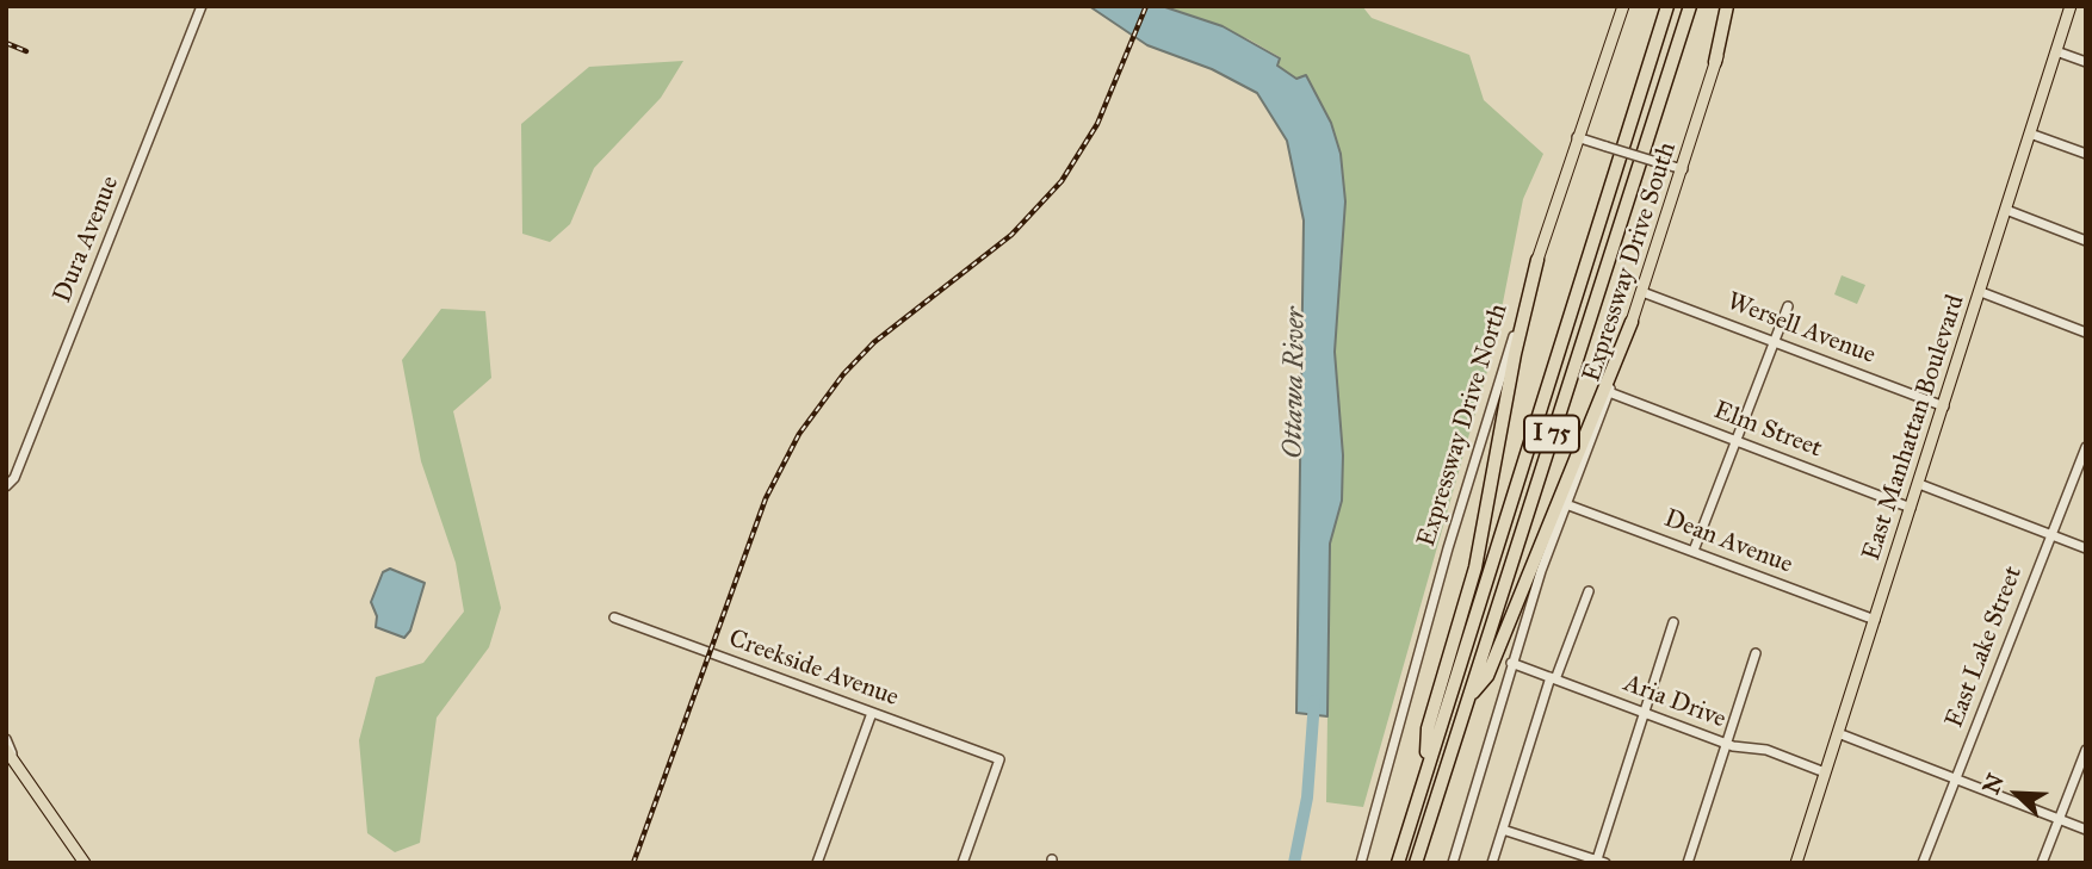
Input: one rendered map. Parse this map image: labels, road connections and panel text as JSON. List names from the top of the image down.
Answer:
{
  "streets": {
    "highway": ["I 75"],
    "main road": ["Expressway Drive South", "Expressway Drive North", "East Manhattan Boulevard"],
    "street": [
      "Dura Avenue",
      "Wersell Avenue",
      "Elm Street",
      "Dean Avenue",
      "East Lake Street",
      "Creekside Avenue",
      "Aria Drive"
    ]
  },
  "crossings": [
    ["Expressway Drive South", "Wersell Avenue"],
    ["Expressway Drive South", "Elm Street"],
    ["Expressway Drive South", "Dean Avenue"],
    ["Expressway Drive South", "Aria Drive"],
    ["Wersell Avenue", "East Manhattan Boulevard"],
    ["East Manhattan Boulevard", "Elm Street"],
    ["East Manhattan Boulevard", "Dean Avenue"],
    ["East Manhattan Boulevard", "Aria Drive"]
  ],
  "water": ["Ottawa River"],
  "north": "top left"
}
